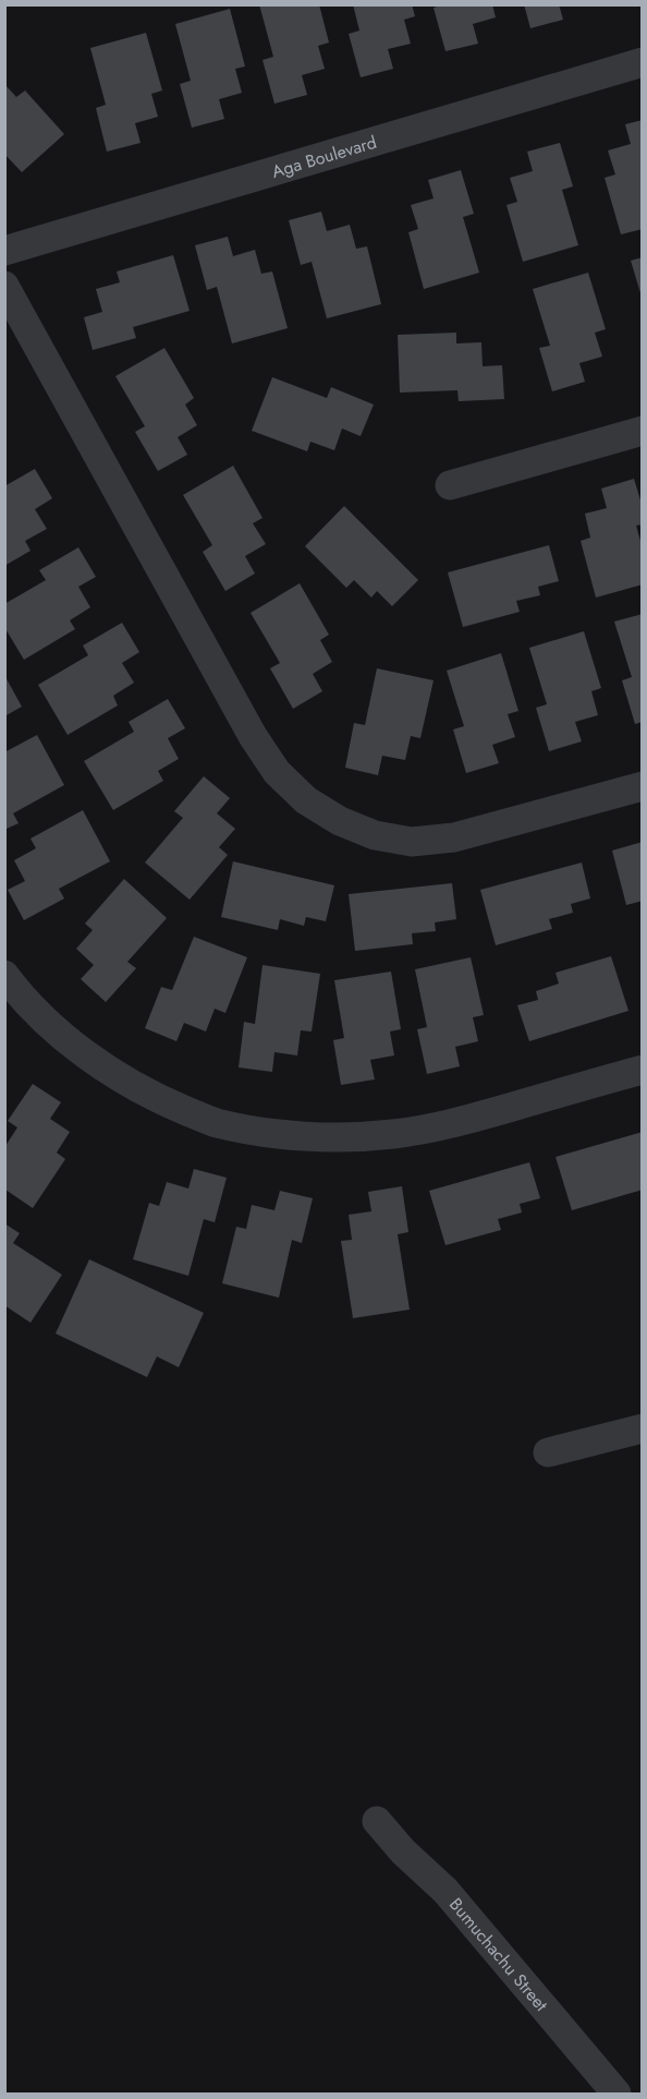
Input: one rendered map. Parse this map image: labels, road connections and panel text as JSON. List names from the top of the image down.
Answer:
{
  "streets": {
    "street": ["Aga Boulevard", "Bumuchachu Street"]
  }
}
